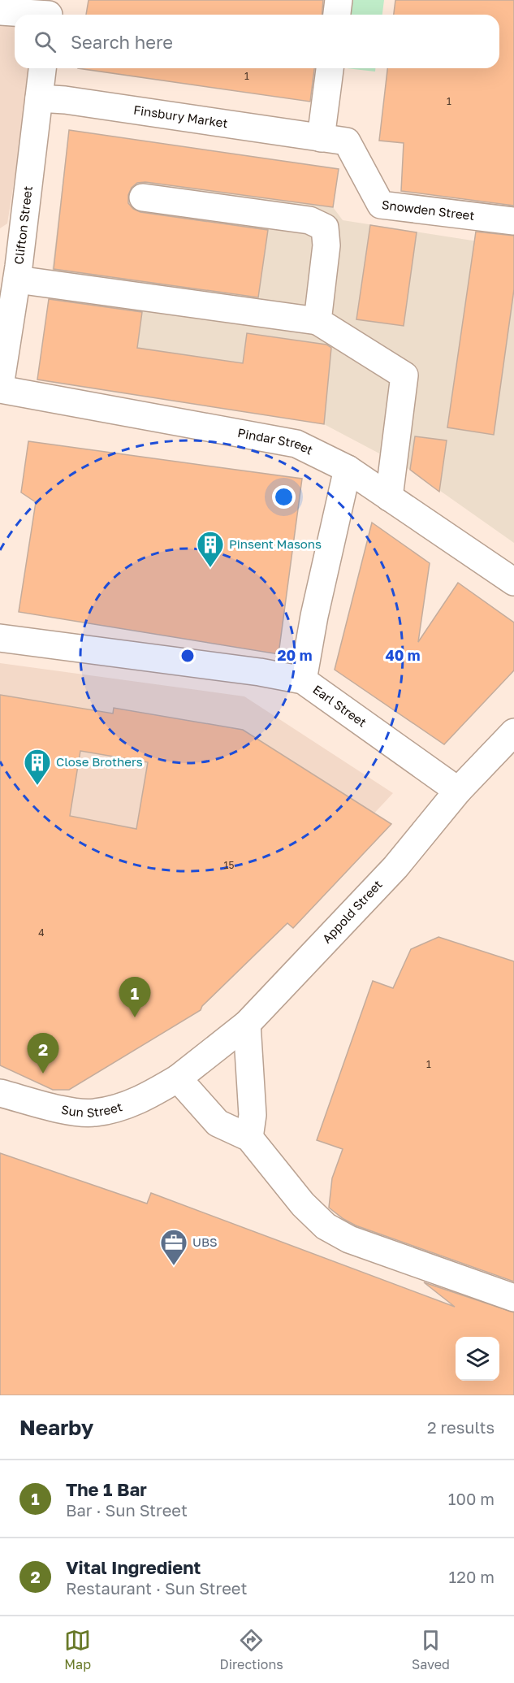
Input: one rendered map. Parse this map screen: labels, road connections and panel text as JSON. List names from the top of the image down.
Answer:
{
  "streets": {
    "street": [
      "Finsbury Market",
      "Snowden Street",
      "Clifton Street",
      "Pindar Street",
      "Earl Street",
      "Appold Street",
      "Sun Street"
    ]
  },
  "crossings": [
    ["Finsbury Market", "Snowden Street"],
    ["Finsbury Market", "Clifton Street"],
    ["Clifton Street", "Pindar Street"],
    ["Earl Street", "Appold Street"],
    ["Appold Street", "Sun Street"]
  ],
  "places": {
    "building": ["Pinsent Masons", "Close Brothers"],
    "office": ["UBS"]
  },
  "house_numbers": [
    "1",
    "1",
    "15",
    "4",
    "1"
  ],
  "page": {
    "search": "Search here",
    "pins": ["1", "2"],
    "heading": ["Nearby", "2 results"],
    "list": [
      {
        "mark": "1",
        "name": "The 1 Bar",
        "note": "Bar · Sun Street",
        "value": "100 m"
      },
      {
        "mark": "2",
        "name": "Vital Ingredient",
        "note": "Restaurant · Sun Street",
        "value": "120 m"
      }
    ],
    "nav": ["Map", "Directions", "Saved"]
  },
  "rings": ["20 m", "40 m"]
}
